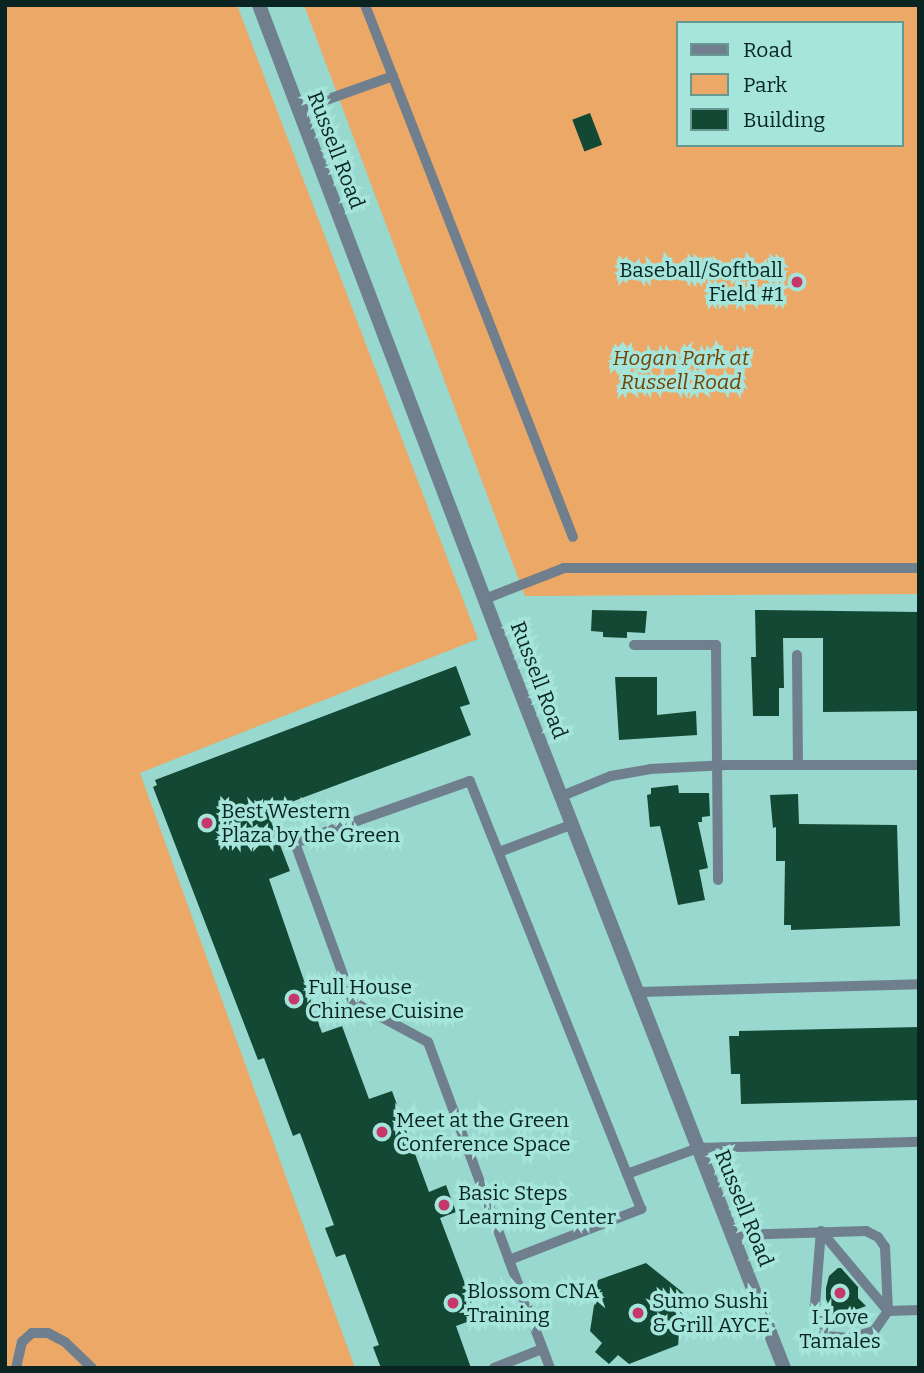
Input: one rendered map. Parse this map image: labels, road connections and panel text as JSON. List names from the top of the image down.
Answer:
{
  "streets": {
    "street": ["Russell Road"]
  },
  "parks": ["Hogan Park at Russell Road"],
  "places": [
    "Baseball/Softball Field #1",
    "Best Western Plaza by the Green",
    "Full House Chinese Cuisine",
    "Meet at the Green Conference Space",
    "Basic Steps Learning Center",
    "I Love Tamales",
    "Blossom CNA Training",
    "Sumo Sushi & Grill AYCE"
  ],
  "legend": ["Road", "Park", "Building"]
}
